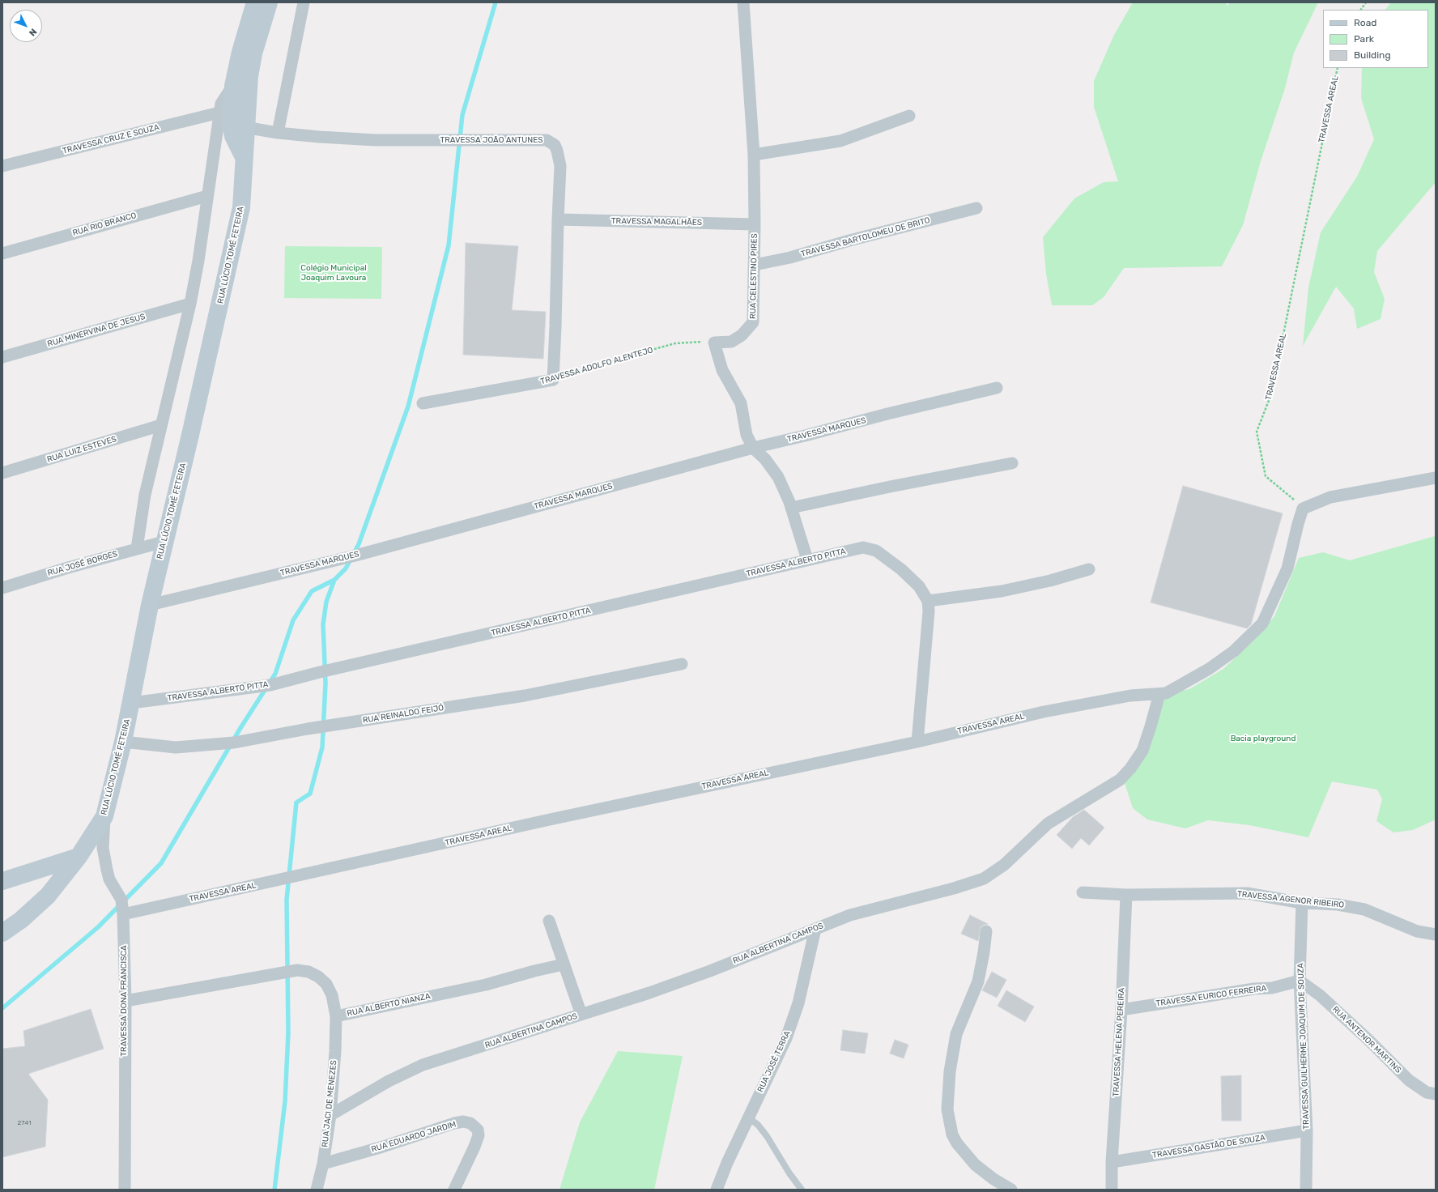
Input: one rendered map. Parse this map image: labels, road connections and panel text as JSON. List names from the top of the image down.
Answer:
{
  "streets": {
    "main road": ["RUA LÚCIO TOMÉ FETEIRA"],
    "street": [
      "TRAVESSA AREAL",
      "TRAVESSA CRUZ E SOUZA",
      "TRAVESSA JOÃO ANTUNES",
      "TRAVESSA MAGALHÃES",
      "RUA RIO BRANCO",
      "TRAVESSA BARTOLOMEU DE BRITO",
      "RUA CELESTINO PIRES",
      "RUA MINERVINA DE JESUS",
      "TRAVESSA ADOLFO ALENTEJO",
      "TRAVESSA MARQUES",
      "RUA LUIZ ESTEVES",
      "TRAVESSA ALBERTO PITTA",
      "RUA JOSÉ BORGES",
      "RUA REINALDO FEIJÓ",
      "TRAVESSA AGENOR RIBEIRO",
      "RUA ALBERTINA CAMPOS",
      "TRAVESSA EURICO FERREIRA",
      "TRAVESSA DONA FRANCISCA",
      "RUA ALBERTO NIANZA",
      "RUA ANTENOR MARTINS",
      "TRAVESSA HELENA PEREIRA",
      "TRAVESSA GUILHERME JOAQUIM DE SOUZA",
      "RUA JOSÉ TERRA",
      "RUA JACI DE MENEZES",
      "RUA EDUARDO JARDIM",
      "TRAVESSA GASTÃO DE SOUZA"
    ]
  },
  "crossings": [
    ["TRAVESSA AREAL", "RUA ALBERTINA CAMPOS"],
    ["TRAVESSA AREAL", "TRAVESSA DONA FRANCISCA"],
    ["TRAVESSA CRUZ E SOUZA", "TRAVESSA JOÃO ANTUNES"],
    ["TRAVESSA CRUZ E SOUZA", "RUA LÚCIO TOMÉ FETEIRA"],
    ["TRAVESSA JOÃO ANTUNES", "TRAVESSA MAGALHÃES"],
    ["TRAVESSA JOÃO ANTUNES", "RUA LÚCIO TOMÉ FETEIRA"],
    ["TRAVESSA JOÃO ANTUNES", "TRAVESSA ADOLFO ALENTEJO"],
    ["TRAVESSA MAGALHÃES", "RUA CELESTINO PIRES"],
    ["RUA RIO BRANCO", "RUA LÚCIO TOMÉ FETEIRA"],
    ["TRAVESSA BARTOLOMEU DE BRITO", "RUA CELESTINO PIRES"],
    ["RUA LÚCIO TOMÉ FETEIRA", "RUA MINERVINA DE JESUS"],
    ["RUA LÚCIO TOMÉ FETEIRA", "TRAVESSA MARQUES"],
    ["RUA LÚCIO TOMÉ FETEIRA", "RUA LUIZ ESTEVES"],
    ["RUA LÚCIO TOMÉ FETEIRA", "TRAVESSA ALBERTO PITTA"],
    ["RUA LÚCIO TOMÉ FETEIRA", "RUA JOSÉ BORGES"],
    ["RUA LÚCIO TOMÉ FETEIRA", "RUA REINALDO FEIJÓ"],
    ["RUA LÚCIO TOMÉ FETEIRA", "TRAVESSA DONA FRANCISCA"],
    ["RUA CELESTINO PIRES", "TRAVESSA ADOLFO ALENTEJO"],
    ["TRAVESSA AGENOR RIBEIRO", "TRAVESSA HELENA PEREIRA"],
    ["TRAVESSA AGENOR RIBEIRO", "TRAVESSA GUILHERME JOAQUIM DE SOUZA"],
    ["RUA ALBERTINA CAMPOS", "RUA JOSÉ TERRA"],
    ["RUA ALBERTINA CAMPOS", "RUA JACI DE MENEZES"],
    ["TRAVESSA EURICO FERREIRA", "RUA ANTENOR MARTINS"],
    ["TRAVESSA EURICO FERREIRA", "TRAVESSA HELENA PEREIRA"],
    ["TRAVESSA EURICO FERREIRA", "TRAVESSA GUILHERME JOAQUIM DE SOUZA"],
    ["TRAVESSA DONA FRANCISCA", "RUA ALBERTO NIANZA"],
    ["RUA ALBERTO NIANZA", "RUA JACI DE MENEZES"],
    ["RUA ANTENOR MARTINS", "TRAVESSA GUILHERME JOAQUIM DE SOUZA"],
    ["TRAVESSA HELENA PEREIRA", "TRAVESSA GASTÃO DE SOUZA"],
    ["TRAVESSA GUILHERME JOAQUIM DE SOUZA", "TRAVESSA GASTÃO DE SOUZA"],
    ["RUA JACI DE MENEZES", "RUA EDUARDO JARDIM"]
  ],
  "parks": ["Colégio Municipal Joaquim Lavoura", "Bacia playground"],
  "house_numbers": ["2741"],
  "legend": ["Road", "Park", "Building"],
  "north": "bottom right"
}
